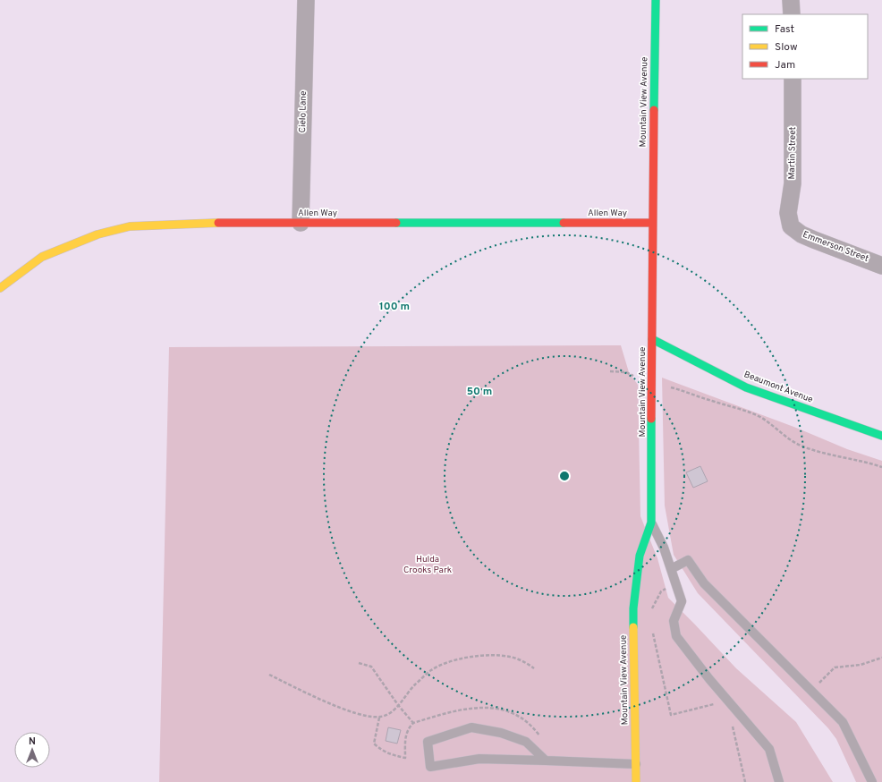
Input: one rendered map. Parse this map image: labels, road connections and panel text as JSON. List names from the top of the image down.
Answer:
{
  "streets": {
    "street": [
      "Mountain View Avenue",
      "Cielo Lane",
      "Martin Street",
      "Allen Way",
      "Emmerson Street",
      "Beaumont Avenue"
    ]
  },
  "crossings": [
    ["Mountain View Avenue", "Allen Way"],
    ["Mountain View Avenue", "Beaumont Avenue"],
    ["Cielo Lane", "Allen Way"],
    ["Martin Street", "Emmerson Street"]
  ],
  "parks": ["Hulda Crooks Park"],
  "legend": ["Fast", "Slow", "Jam"],
  "north": "top",
  "rings": ["100 m", "50 m"]
}
